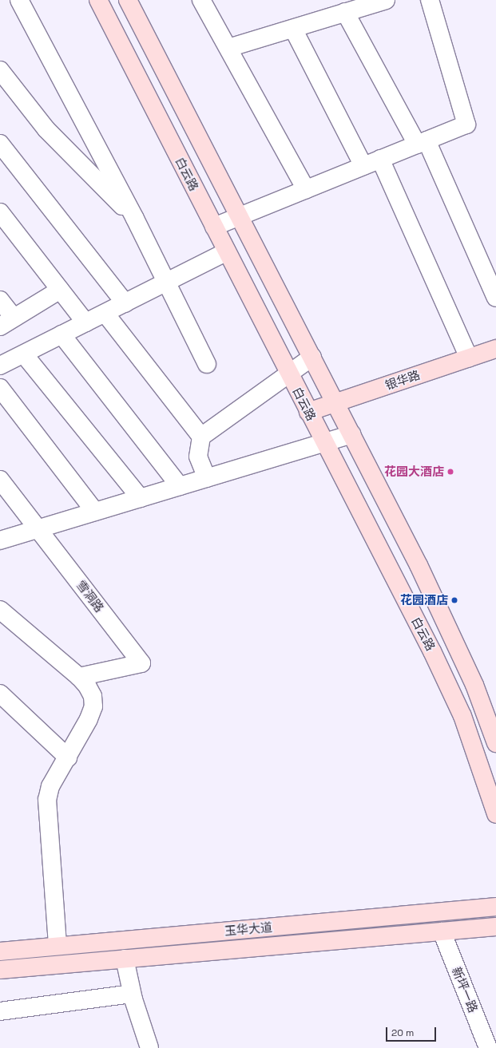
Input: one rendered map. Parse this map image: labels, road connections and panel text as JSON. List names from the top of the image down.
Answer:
{
  "streets": {
    "main road": ["白云路", "银华路", "玉华大道"],
    "street": ["雪洞路", "新坪一路"]
  },
  "crossings": [
    ["白云路", "银华路"]
  ],
  "places": ["花园大酒店", "花园酒店"],
  "scale_bar": "20 m"
}
